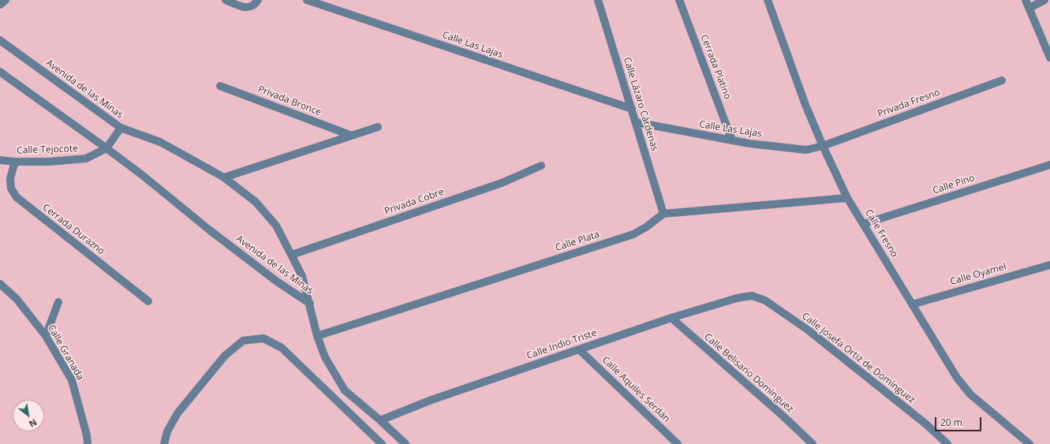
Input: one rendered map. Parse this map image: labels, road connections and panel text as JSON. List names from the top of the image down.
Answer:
{
  "streets": {
    "street": [
      "Calle Las Lajas",
      "Cerrada Platino",
      "Avenida de las Minas",
      "Privada Bronce",
      "Privada Fresno",
      "Calle Lázaro Cárdenas",
      "Calle Tejocote",
      "Calle Pino",
      "Privada Cobre",
      "Cerrada Durazno",
      "Calle Fresno",
      "Calle Plata",
      "Calle Oyamel",
      "Calle Indio Triste",
      "Calle Granada",
      "Calle Josefa Ortiz de Domínguez",
      "Calle Belisario Domínguez",
      "Calle Aquiles Serdán"
    ]
  },
  "crossings": [
    ["Calle Las Lajas", "Cerrada Platino"],
    ["Calle Las Lajas", "Privada Fresno"],
    ["Calle Las Lajas", "Calle Lázaro Cárdenas"],
    ["Calle Las Lajas", "Calle Fresno"],
    ["Avenida de las Minas", "Calle Tejocote"],
    ["Avenida de las Minas", "Privada Cobre"],
    ["Avenida de las Minas", "Calle Plata"],
    ["Avenida de las Minas", "Calle Indio Triste"],
    ["Privada Fresno", "Calle Fresno"],
    ["Calle Lázaro Cárdenas", "Calle Plata"],
    ["Calle Tejocote", "Cerrada Durazno"],
    ["Calle Pino", "Calle Fresno"],
    ["Calle Fresno", "Calle Oyamel"],
    ["Calle Indio Triste", "Calle Josefa Ortiz de Domínguez"],
    ["Calle Indio Triste", "Calle Belisario Domínguez"],
    ["Calle Indio Triste", "Calle Aquiles Serdán"]
  ],
  "scale_bar": "20 m",
  "north": "bottom right"
}
